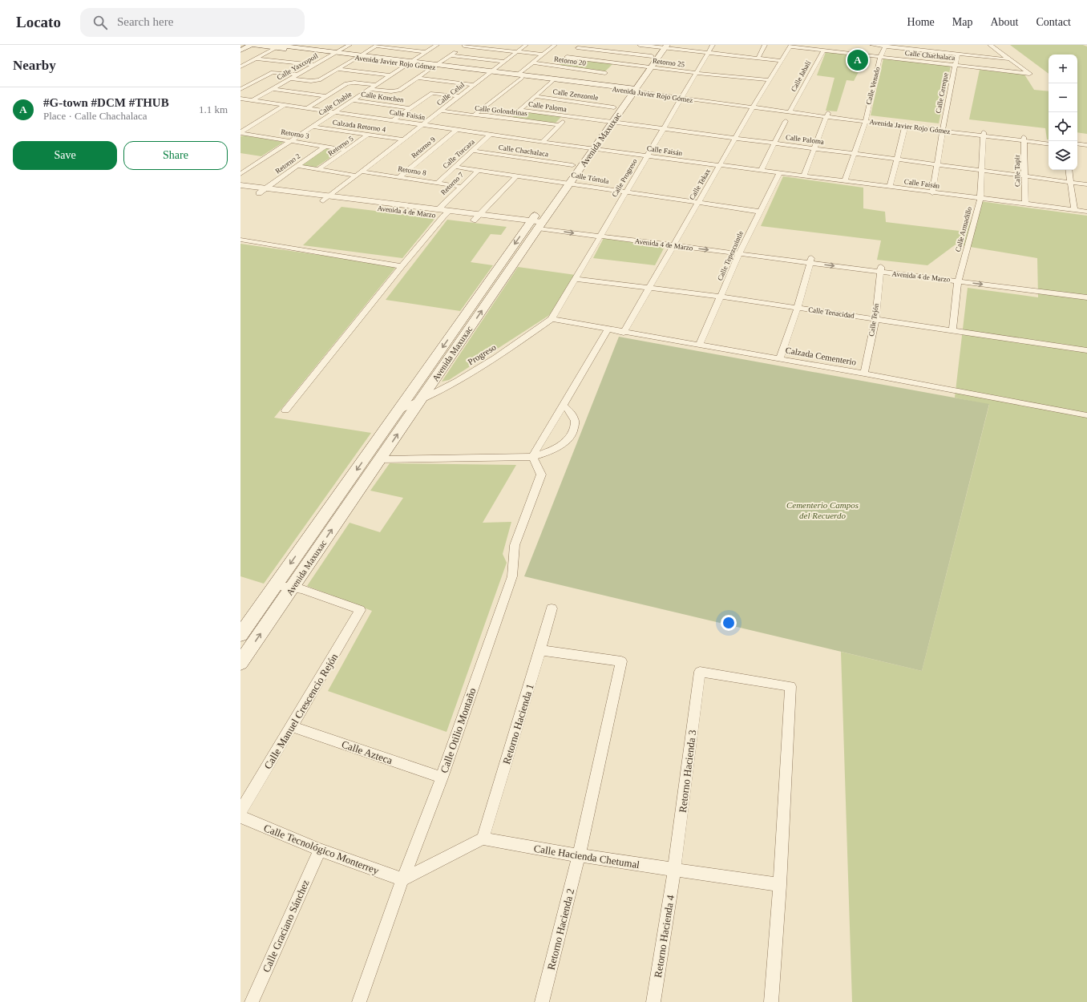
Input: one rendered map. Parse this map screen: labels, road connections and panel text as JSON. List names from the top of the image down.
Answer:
{
  "streets": {
    "main road": ["Avenida Javier Rojo Gómez", "Avenida Maxuxac"],
    "street": [
      "Calle Chachalaca",
      "Retorno 20",
      "Retorno 25",
      "Calle Yaxcopoil",
      "Calle Jabalí",
      "Calle Venado",
      "Calle Cereque",
      "Calle Celul",
      "Calle Zenzontle",
      "Calle Konchen",
      "Calle Chable",
      "Calle Paloma",
      "Calle Golondrinas",
      "Calle Faisán",
      "Calzada Retorno 4",
      "Retorno 3",
      "Retorno 5",
      "Retorno 9",
      "Calle Torcaza",
      "Retorno 2",
      "Retorno 8",
      "Calle Tapir",
      "Calle Tórtola",
      "Calle Progreso",
      "Retorno 7",
      "Calle Tekax",
      "Avenida 4 de Marzo",
      "Calle Armadillo",
      "Calle Tepezcuintle",
      "Calle Tenacidad",
      "Calle Tejón",
      "Progreso",
      "Calzada Cementerio",
      "Calle Manuel Crescencio Rejón",
      "Retorno Hacienda 1",
      "Calle Otilio Montaño",
      "Calle Azteca",
      "Retorno Hacienda 3",
      "Calle Tecnológico Monterrey",
      "Calle Hacienda Chetumal",
      "Calle Graciano Sánchez",
      "Retorno Hacienda 2",
      "Retorno Hacienda 4"
    ]
  },
  "crossings": [
    ["Calle Chachalaca", "Calle Jabalí"],
    ["Calle Chachalaca", "Calle Venado"],
    ["Calle Chachalaca", "Calle Cereque"],
    ["Calle Chachalaca", "Avenida Maxuxac"],
    ["Calle Chachalaca", "Calle Torcaza"],
    ["Calle Chachalaca", "Calle Tekax"],
    ["Avenida Javier Rojo Gómez", "Calle Yaxcopoil"],
    ["Avenida Javier Rojo Gómez", "Calle Jabalí"],
    ["Avenida Javier Rojo Gómez", "Calle Venado"],
    ["Avenida Javier Rojo Gómez", "Calle Cereque"],
    ["Avenida Javier Rojo Gómez", "Calle Celul"],
    ["Avenida Javier Rojo Gómez", "Calle Zenzontle"],
    ["Avenida Javier Rojo Gómez", "Calle Chable"],
    ["Avenida Javier Rojo Gómez", "Avenida Maxuxac"],
    ["Avenida Javier Rojo Gómez", "Calle Tapir"],
    ["Avenida Javier Rojo Gómez", "Calle Progreso"],
    ["Avenida Javier Rojo Gómez", "Calle Tekax"],
    ["Avenida Javier Rojo Gómez", "Calle Armadillo"],
    ["Retorno 25", "Avenida Maxuxac"],
    ["Retorno 25", "Calle Progreso"],
    ["Retorno 25", "Calle Tekax"],
    ["Calle Yaxcopoil", "Calle Faisán"],
    ["Calle Venado", "Calle Paloma"],
    ["Calle Venado", "Calle Faisán"],
    ["Calle Cereque", "Calle Paloma"],
    ["Calle Cereque", "Calle Faisán"],
    ["Calle Celul", "Calle Golondrinas"],
    ["Calle Celul", "Calle Faisán"],
    ["Calle Celul", "Calzada Retorno 4"],
    ["Calle Celul", "Retorno 8"],
    ["Calle Celul", "Avenida 4 de Marzo"],
    ["Calle Zenzontle", "Avenida Maxuxac"],
    ["Calle Konchen", "Calle Chable"],
    ["Calle Chable", "Calle Faisán"],
    ["Calle Chable", "Calzada Retorno 4"],
    ["Calle Chable", "Retorno 3"],
    ["Calle Paloma", "Avenida Maxuxac"],
    ["Calle Paloma", "Calle Tapir"],
    ["Calle Paloma", "Calle Progreso"],
    ["Calle Paloma", "Calle Tekax"],
    ["Calle Paloma", "Calle Armadillo"],
    ["Calle Faisán", "Retorno 3"],
    ["Calle Faisán", "Avenida Maxuxac"],
    ["Calle Faisán", "Retorno 9"],
    ["Calle Faisán", "Calle Torcaza"],
    ["Calle Faisán", "Calle Tapir"],
    ["Calle Faisán", "Calle Progreso"],
    ["Calle Faisán", "Calle Tekax"],
    ["Calle Faisán", "Calle Armadillo"],
    ["Calle Faisán", "Calle Tepezcuintle"],
    ["Calzada Retorno 4", "Retorno 5"],
    ["Retorno 3", "Retorno 5"],
    ["Retorno 3", "Retorno 2"],
    ["Avenida Maxuxac", "Calle Tórtola"],
    ["Avenida Maxuxac", "Avenida 4 de Marzo"],
    ["Avenida Maxuxac", "Progreso"],
    ["Avenida Maxuxac", "Calle Manuel Crescencio Rejón"],
    ["Retorno 9", "Retorno 8"],
    ["Calle Torcaza", "Retorno 8"],
    ["Calle Torcaza", "Calle Tórtola"],
    ["Retorno 2", "Avenida 4 de Marzo"],
    ["Retorno 8", "Retorno 7"],
    ["Calle Tórtola", "Calle Progreso"],
    ["Calle Tórtola", "Retorno 7"],
    ["Calle Tórtola", "Calle Tekax"],
    ["Calle Tórtola", "Calle Tepezcuintle"],
    ["Calle Progreso", "Avenida 4 de Marzo"],
    ["Calle Progreso", "Calle Tenacidad"],
    ["Calle Progreso", "Progreso"],
    ["Calle Progreso", "Calzada Cementerio"],
    ["Retorno 7", "Avenida 4 de Marzo"],
    ["Calle Tekax", "Avenida 4 de Marzo"],
    ["Calle Tekax", "Calle Tenacidad"],
    ["Calle Tekax", "Calzada Cementerio"],
    ["Avenida 4 de Marzo", "Calle Armadillo"],
    ["Avenida 4 de Marzo", "Calle Tepezcuintle"],
    ["Avenida 4 de Marzo", "Calle Tejón"],
    ["Calle Armadillo", "Calle Tenacidad"],
    ["Calle Tepezcuintle", "Calle Tenacidad"],
    ["Calle Tepezcuintle", "Calzada Cementerio"],
    ["Calle Tenacidad", "Calle Tejón"],
    ["Calle Tejón", "Calzada Cementerio"],
    ["Progreso", "Calzada Cementerio"],
    ["Calle Manuel Crescencio Rejón", "Calle Azteca"],
    ["Retorno Hacienda 1", "Calle Hacienda Chetumal"],
    ["Calle Otilio Montaño", "Calle Azteca"],
    ["Calle Otilio Montaño", "Calle Tecnológico Monterrey"],
    ["Retorno Hacienda 3", "Calle Hacienda Chetumal"],
    ["Retorno Hacienda 3", "Retorno Hacienda 4"],
    ["Calle Tecnológico Monterrey", "Calle Graciano Sánchez"],
    ["Calle Hacienda Chetumal", "Retorno Hacienda 2"],
    ["Calle Hacienda Chetumal", "Retorno Hacienda 4"]
  ],
  "parks": ["Cementerio Campos del Recuerdo"],
  "page": {
    "header": "Locato",
    "search": "Search here",
    "nav": [
      "Home",
      "Map",
      "About",
      "Contact"
    ],
    "heading": "Nearby",
    "pins": "A",
    "map_buttons": ["+", "−"],
    "list": [
      {
        "mark": "A",
        "name": "#G-town #DCM #THUB",
        "note": "Place · Calle Chachalaca",
        "value": "1.1 km"
      }
    ],
    "buttons": ["Save", "Share"]
  }
}
